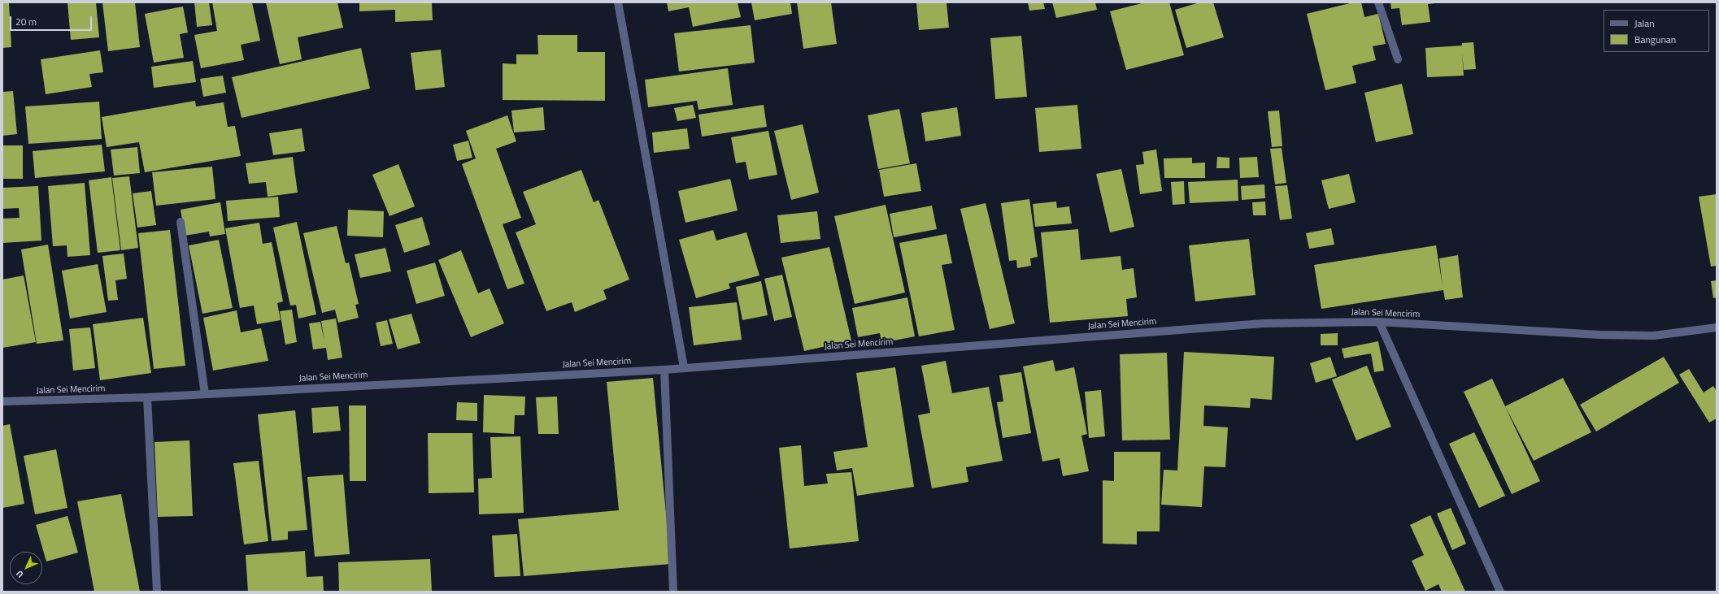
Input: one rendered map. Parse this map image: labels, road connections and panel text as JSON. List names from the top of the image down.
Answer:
{
  "streets": {
    "street": ["Jalan Sei Mencirim"]
  },
  "legend": ["Jalan", "Bangunan"],
  "scale_bar": "20 m",
  "north": "bottom left"
}
